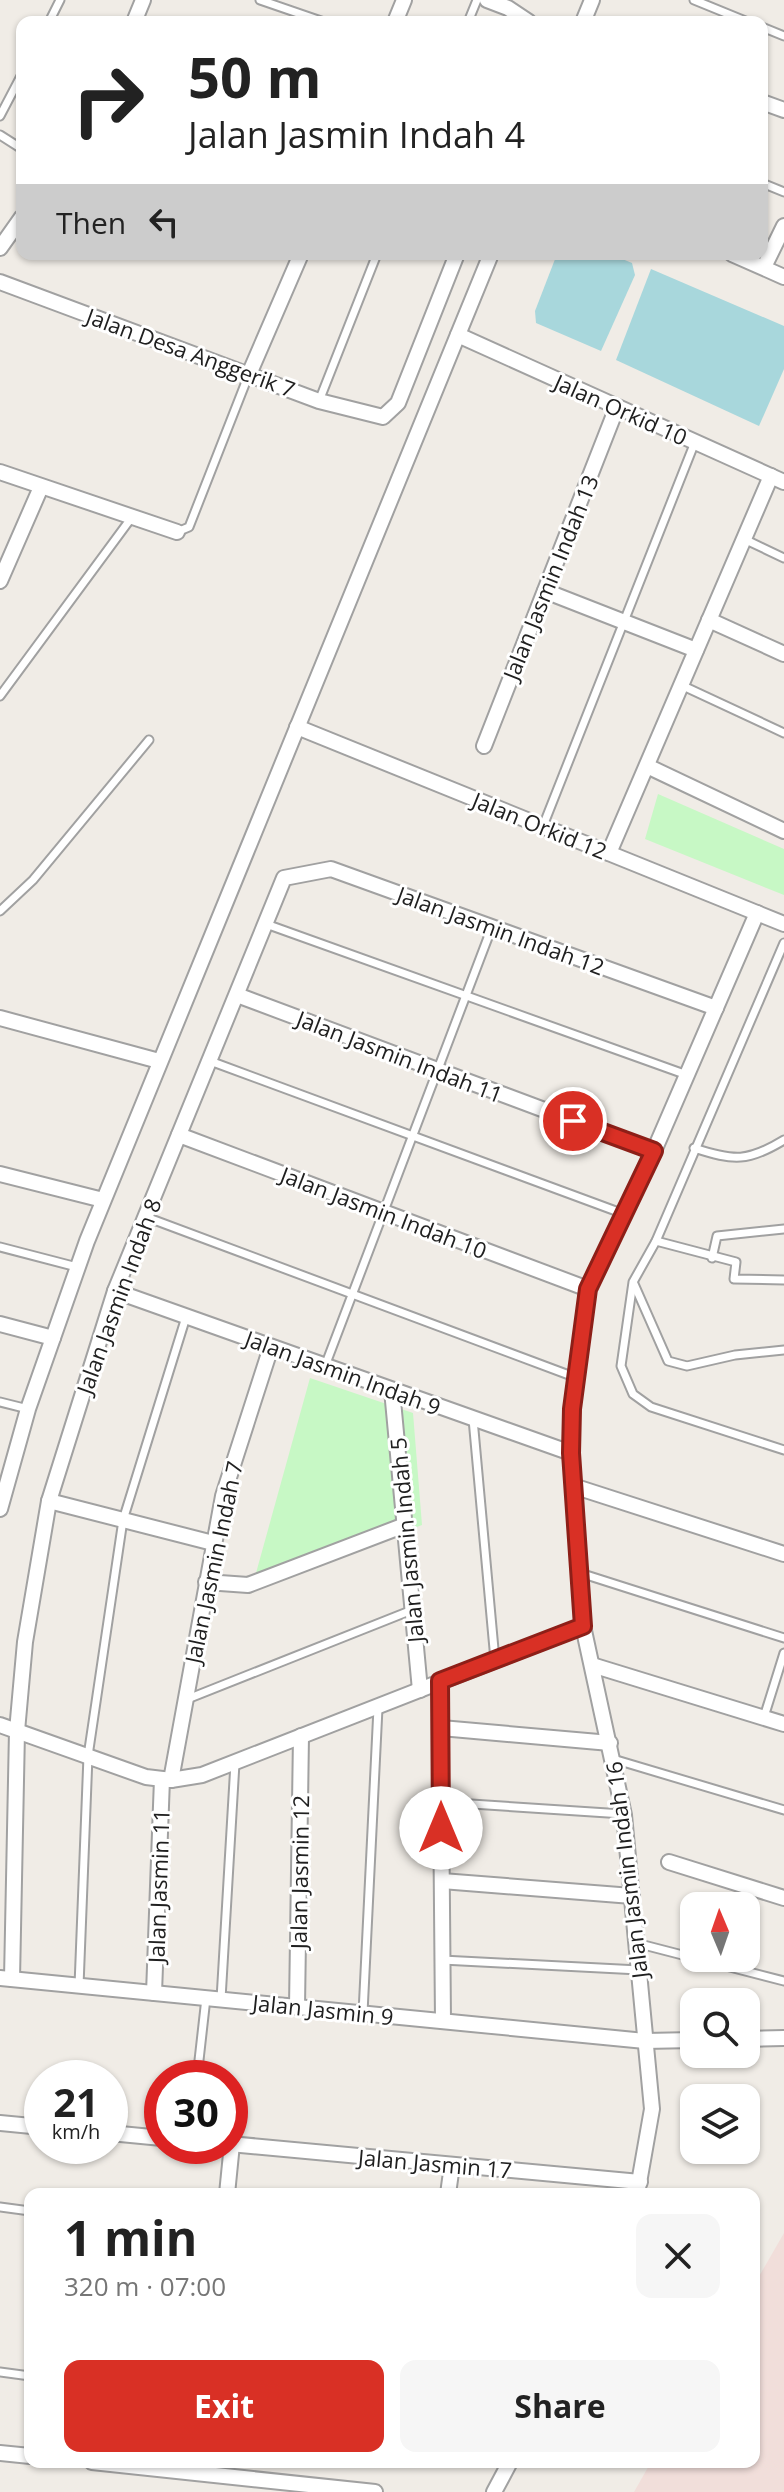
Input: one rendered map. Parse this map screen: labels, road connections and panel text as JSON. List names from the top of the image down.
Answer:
{
  "streets": {
    "street": [
      "Jalan Desa Anggerik 7",
      "Jalan Orkid 10",
      "Jalan Jasmin Indah 13",
      "Jalan Orkid 12",
      "Jalan Jasmin Indah 12",
      "Jalan Jasmin Indah 11",
      "Jalan Jasmin Indah 10",
      "Jalan Jasmin Indah 8",
      "Jalan Jasmin Indah 9",
      "Jalan Jasmin Indah 5",
      "Jalan Jasmin Indah 7",
      "Jalan Jasmin Indah 16",
      "Jalan Jasmin 12",
      "Jalan Jasmin 11",
      "Jalan Jasmin 9",
      "Jalan Jasmin 17"
    ]
  },
  "crossings": [
    ["Jalan Orkid 10", "Jalan Jasmin Indah 13"],
    ["Jalan Orkid 12", "Jalan Jasmin Indah 16"],
    ["Jalan Jasmin Indah 12", "Jalan Jasmin Indah 8"],
    ["Jalan Jasmin Indah 12", "Jalan Jasmin Indah 16"],
    ["Jalan Jasmin Indah 11", "Jalan Jasmin Indah 8"],
    ["Jalan Jasmin Indah 11", "Jalan Jasmin Indah 16"],
    ["Jalan Jasmin Indah 10", "Jalan Jasmin Indah 8"],
    ["Jalan Jasmin Indah 10", "Jalan Jasmin Indah 16"],
    ["Jalan Jasmin Indah 8", "Jalan Jasmin Indah 9"],
    ["Jalan Jasmin Indah 8", "Jalan Jasmin 9"],
    ["Jalan Jasmin Indah 9", "Jalan Jasmin Indah 5"],
    ["Jalan Jasmin Indah 9", "Jalan Jasmin Indah 7"],
    ["Jalan Jasmin Indah 9", "Jalan Jasmin Indah 16"],
    ["Jalan Jasmin Indah 7", "Jalan Jasmin 11"],
    ["Jalan Jasmin Indah 16", "Jalan Jasmin 9"],
    ["Jalan Jasmin Indah 16", "Jalan Jasmin 17"],
    ["Jalan Jasmin 12", "Jalan Jasmin 9"],
    ["Jalan Jasmin 11", "Jalan Jasmin 9"]
  ],
  "north": "top",
  "page": {
    "turn": ["50 m", "Jalan Jasmin Indah 4"],
    "then": "Then",
    "speed": "21 km/h",
    "limit": "30",
    "heading": ["1 min", "320 m · 07:00"],
    "buttons": ["Exit", "Share"]
  }
}
